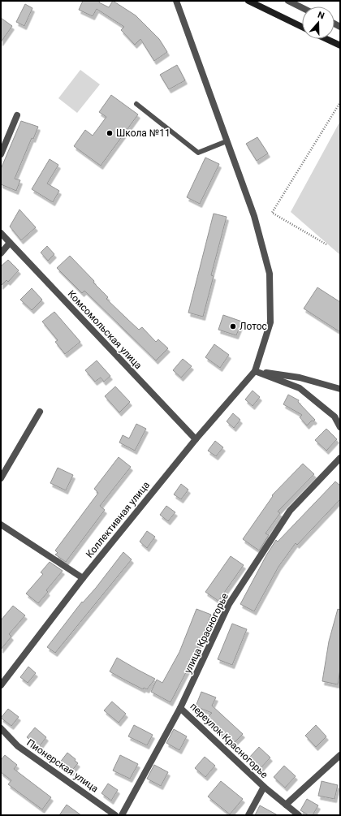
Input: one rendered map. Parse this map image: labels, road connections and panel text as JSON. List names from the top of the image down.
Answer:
{
  "streets": {
    "street": [
      "Комсомольская улица",
      "Коллективная улица",
      "улица Красногорье",
      "переулок Красногорье",
      "Пионерская улица"
    ]
  },
  "crossings": [
    ["Комсомольская улица", "Коллективная улица"],
    ["улица Красногорье", "переулок Красногорье"]
  ],
  "places": ["Школа №11", "Лотос"],
  "north": "top"
}
